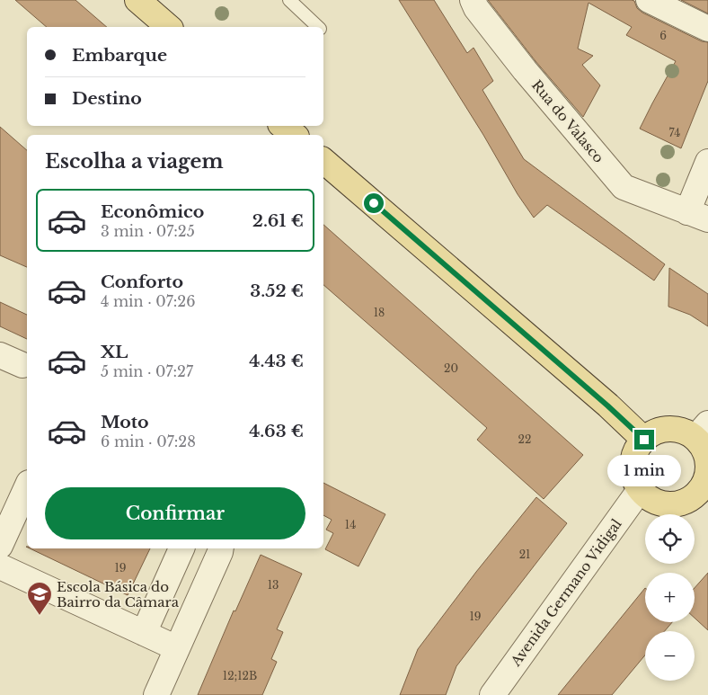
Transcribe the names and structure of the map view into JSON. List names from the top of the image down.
{
  "streets": {
    "street": ["Rua do Valasco", "Avenida Germano Vidigal"]
  },
  "places": {
    "school or university": ["Escola Básica do Bairro da Câmara"]
  },
  "house_numbers": [
    "6",
    "74",
    "18",
    "20",
    "22",
    "14",
    "21",
    "19",
    "13",
    "19",
    "12;12B"
  ],
  "page": {
    "banner": ["Embarque", "Destino"],
    "heading": "Escolha a viagem",
    "list": [
      {
        "name": "Econômico",
        "note": "3 min · 07:25",
        "value": "2.61 €"
      },
      {
        "name": "Conforto",
        "note": "4 min · 07:26",
        "value": "3.52 €"
      },
      {
        "name": "XL",
        "note": "5 min · 07:27",
        "value": "4.43 €"
      },
      {
        "name": "Moto",
        "note": "6 min · 07:28",
        "value": "4.63 €"
      }
    ],
    "bubble": "1 min",
    "buttons": "Confirmar",
    "map_buttons": ["+", "−"]
  }
}
